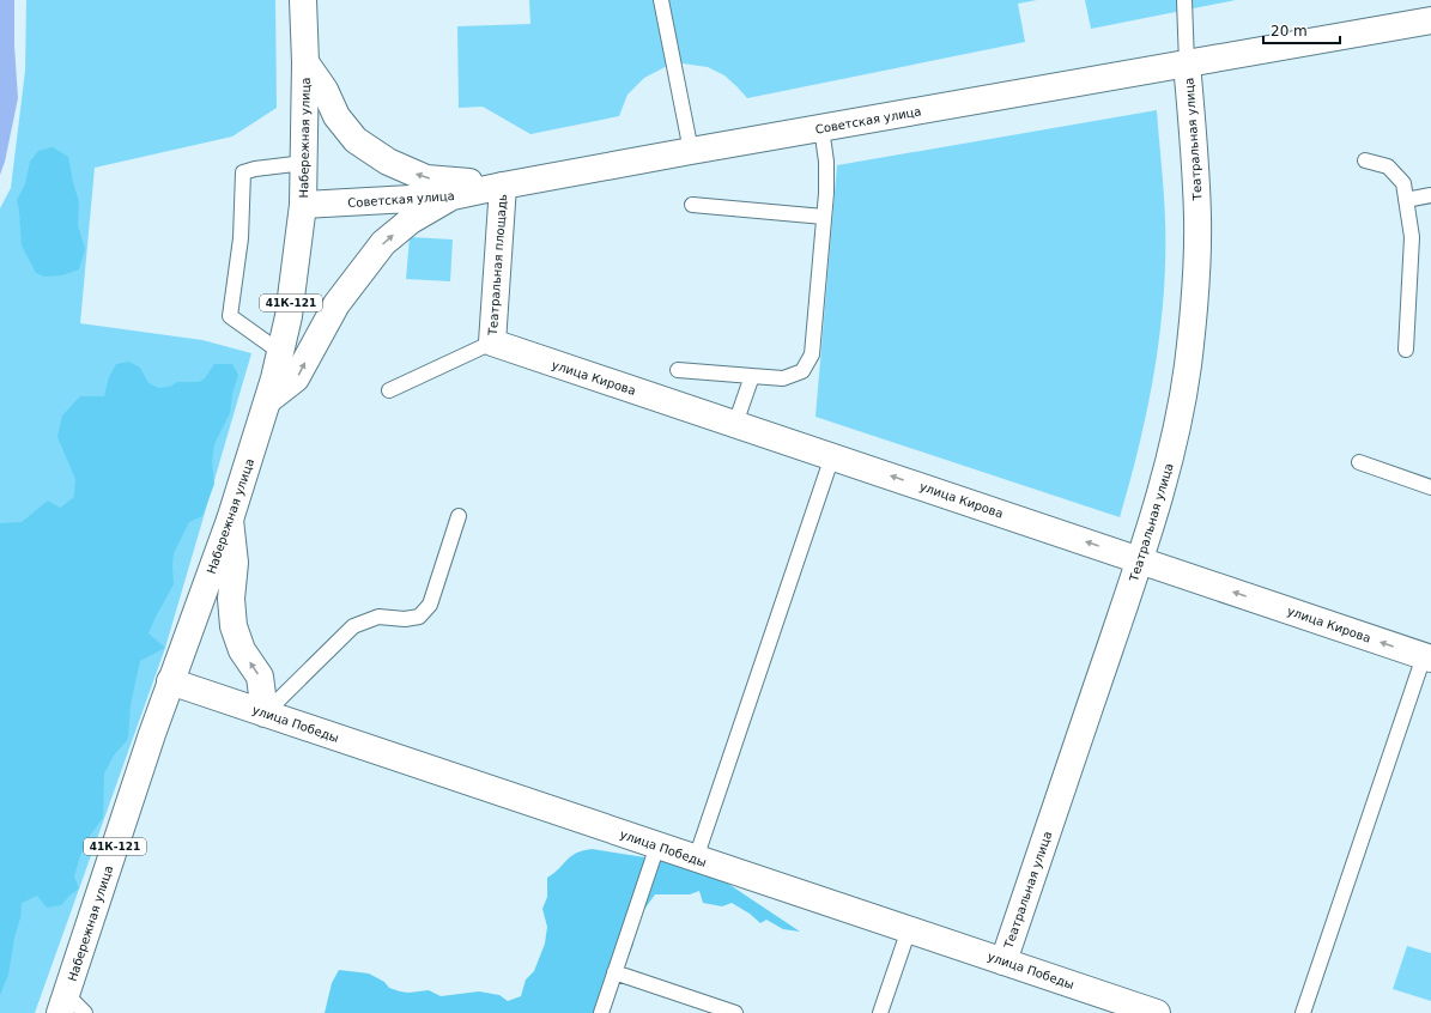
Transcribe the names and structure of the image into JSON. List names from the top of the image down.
{
  "streets": {
    "street": [
      "Советская улица",
      "Набережная улица",
      "Театральная улица",
      "Театральная площадь",
      "41К-121",
      "улица Кирова",
      "улица Победы"
    ]
  },
  "crossings": [
    ["Советская улица", "Набережная улица"],
    ["Советская улица", "Театральная улица"],
    ["Советская улица", "Театральная площадь"],
    ["Набережная улица", "улица Победы"],
    ["Театральная улица", "улица Кирова"],
    ["Театральная улица", "улица Победы"],
    ["Театральная площадь", "улица Кирова"]
  ],
  "one_way": ["улица Кирова"],
  "scale_bar": "20 m"
}
